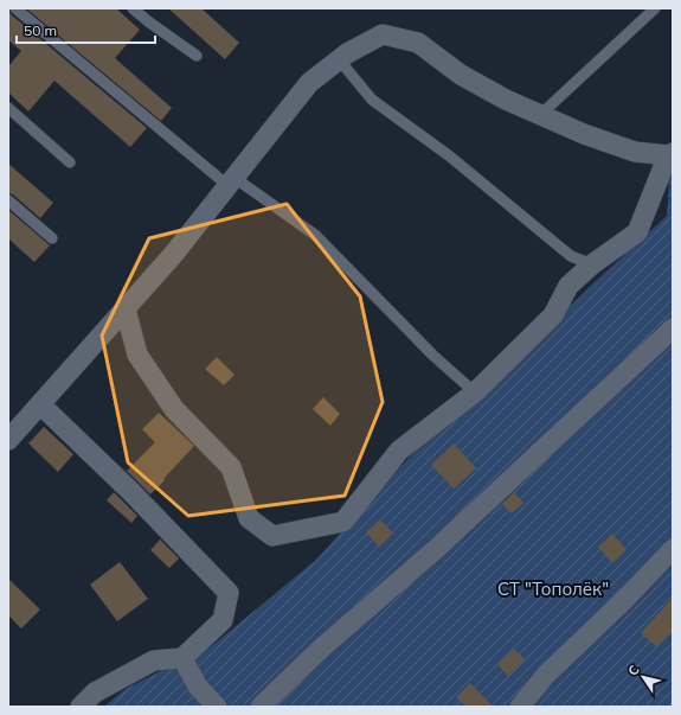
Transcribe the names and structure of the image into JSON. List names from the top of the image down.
{
  "parks": ["СТ \"Тополёк\""],
  "scale_bar": "50 m",
  "north": "top left"
}
